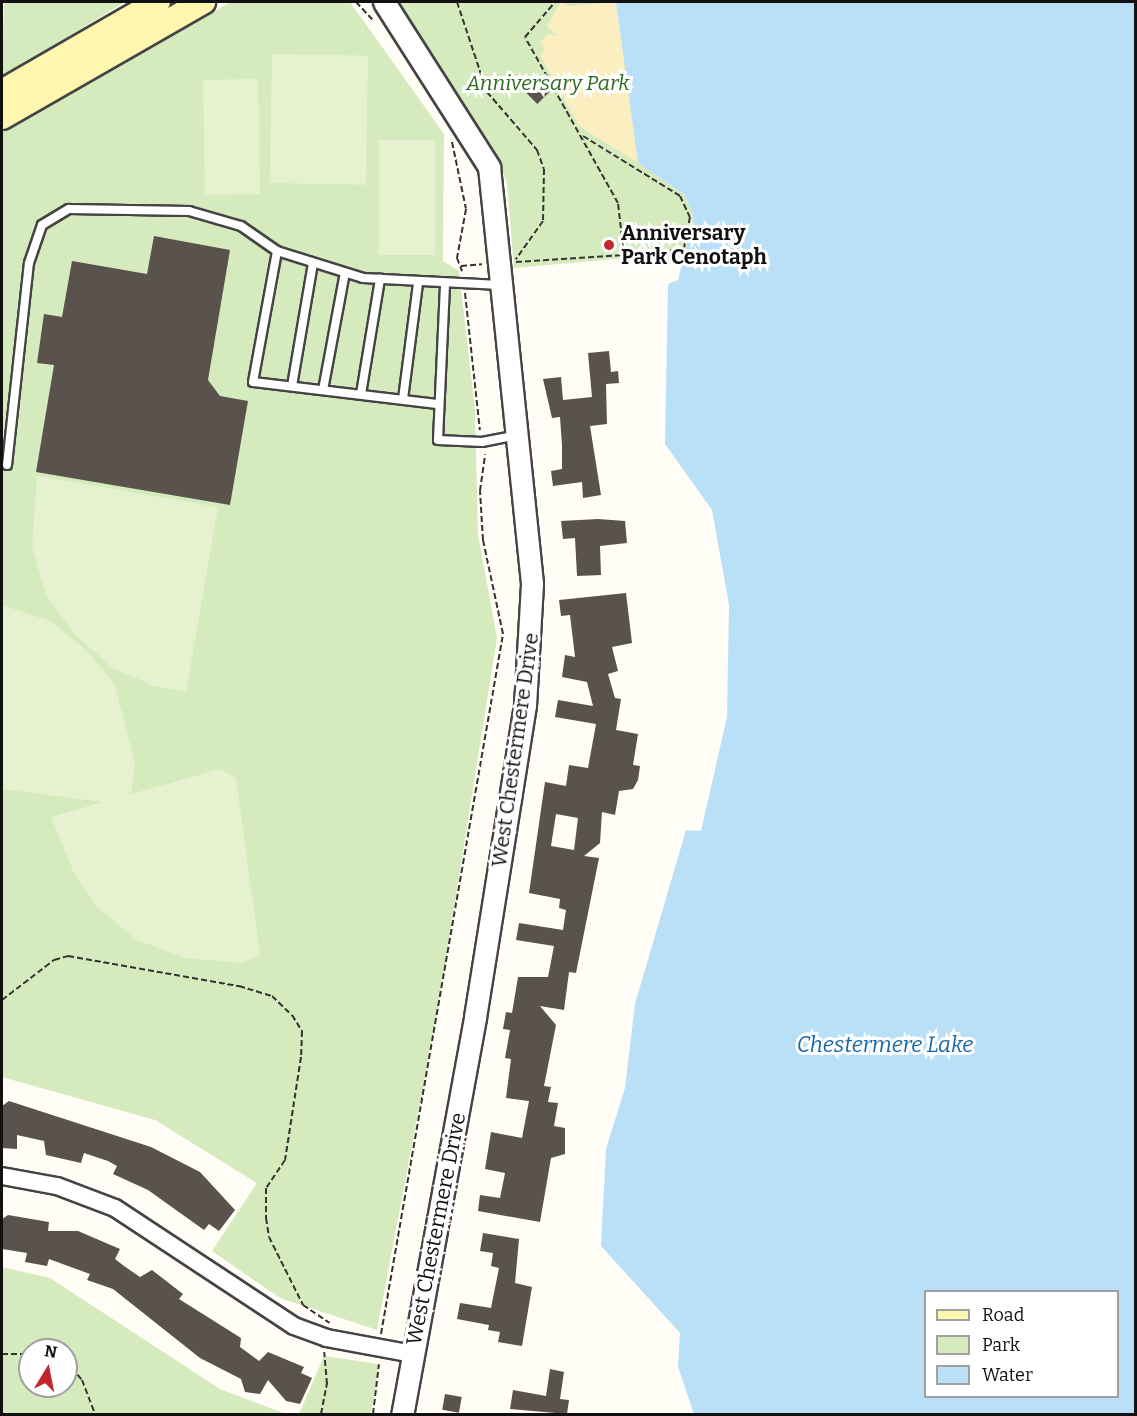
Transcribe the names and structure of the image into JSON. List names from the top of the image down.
{
  "streets": {
    "street": ["West Chestermere Drive"]
  },
  "water": ["Chestermere Lake"],
  "parks": ["Anniversary Park"],
  "places": ["Anniversary Park Cenotaph"],
  "legend": ["Road", "Park", "Water"],
  "north": "top"
}
